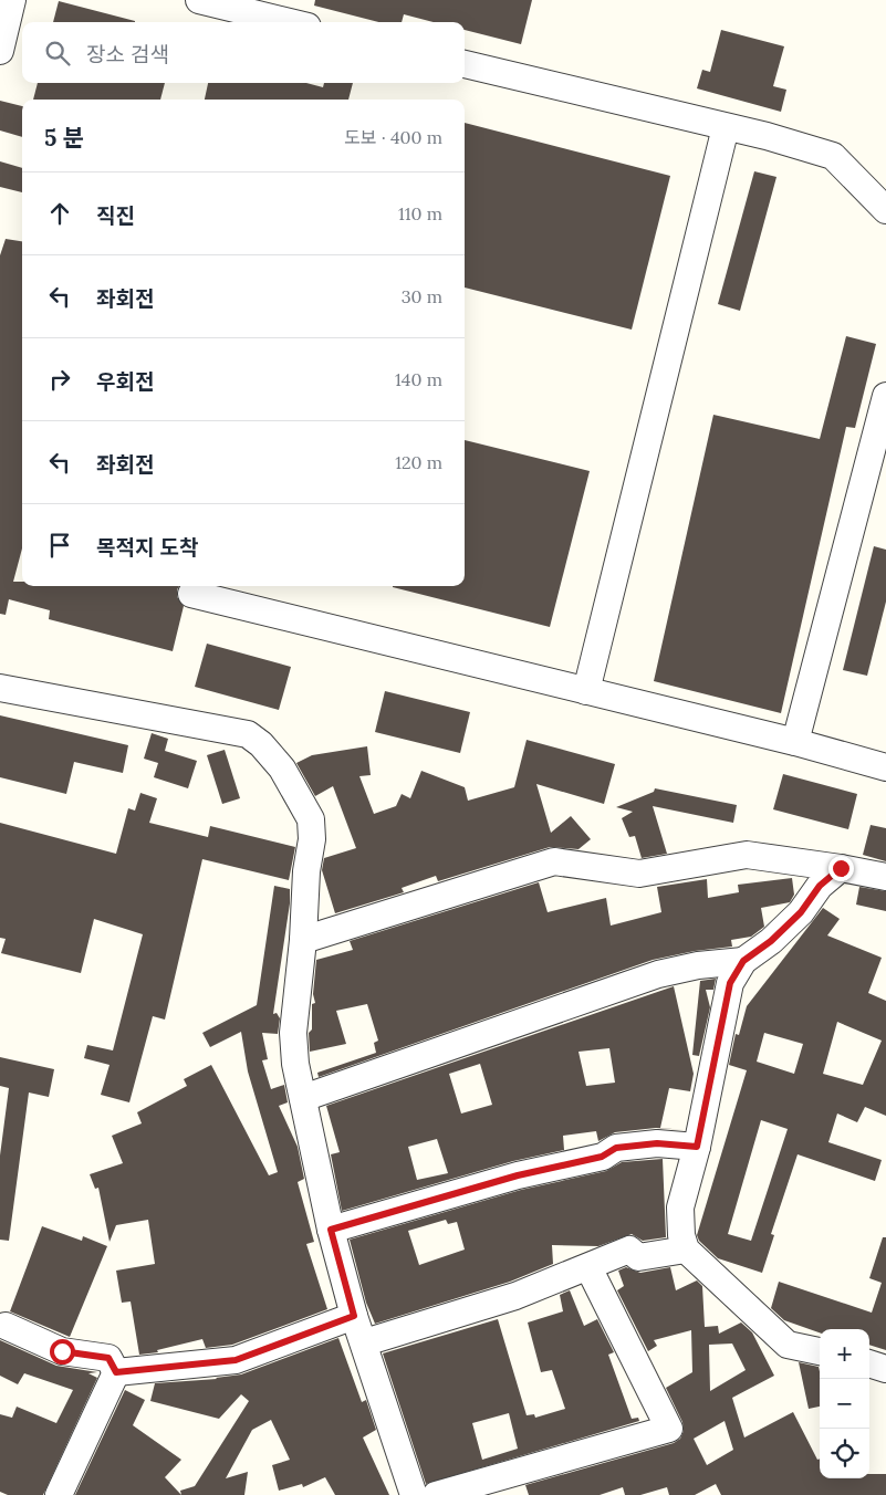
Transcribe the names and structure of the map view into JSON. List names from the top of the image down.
{
  "page": {
    "search": "장소 검색",
    "heading": ["5 분", "도보 · 400 m"],
    "list": [
      ["직진", "110 m"],
      ["좌회전", "30 m"],
      ["우회전", "140 m"],
      ["좌회전", "120 m"],
      "목적지 도착"
    ],
    "map_buttons": ["+", "−"]
  }
}
